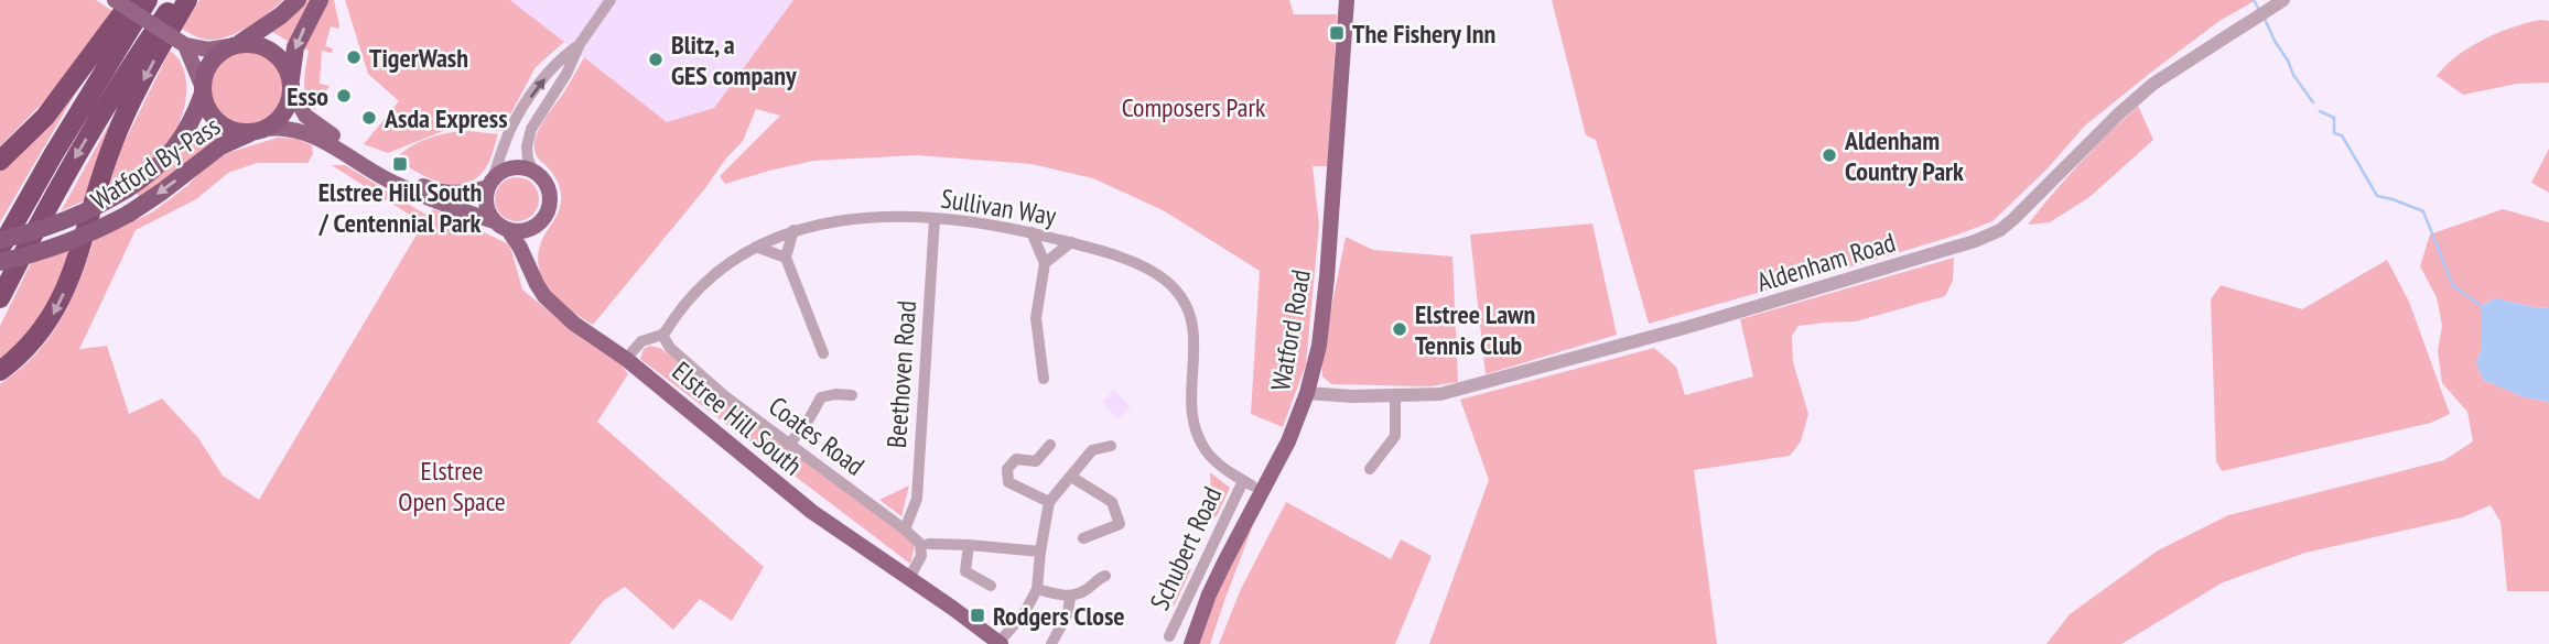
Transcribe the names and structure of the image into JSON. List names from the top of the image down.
{
  "streets": {
    "highway": ["Watford By-Pass"],
    "main road": ["Watford Road", "Elstree Hill South"],
    "street": [
      "Sullivan Way",
      "Aldenham Road",
      "Beethoven Road",
      "Coates Road",
      "Schubert Road"
    ]
  },
  "crossings": [
    ["Sullivan Way", "Beethoven Road"],
    ["Sullivan Way", "Elstree Hill South"],
    ["Sullivan Way", "Coates Road"],
    ["Sullivan Way", "Schubert Road"],
    ["Aldenham Road", "Watford Road"],
    ["Beethoven Road", "Coates Road"]
  ],
  "parks": ["Composers Park", "Elstree Open Space"],
  "places": {
    "transit": ["The Fishery Inn", "Elstree Hill South / Centennial Park", "Rodgers Close"],
    "other": [
      "TigerWash",
      "Blitz, a GES company",
      "Esso",
      "Asda Express",
      "Aldenham Country Park",
      "Elstree Lawn Tennis Club"
    ]
  }
}
